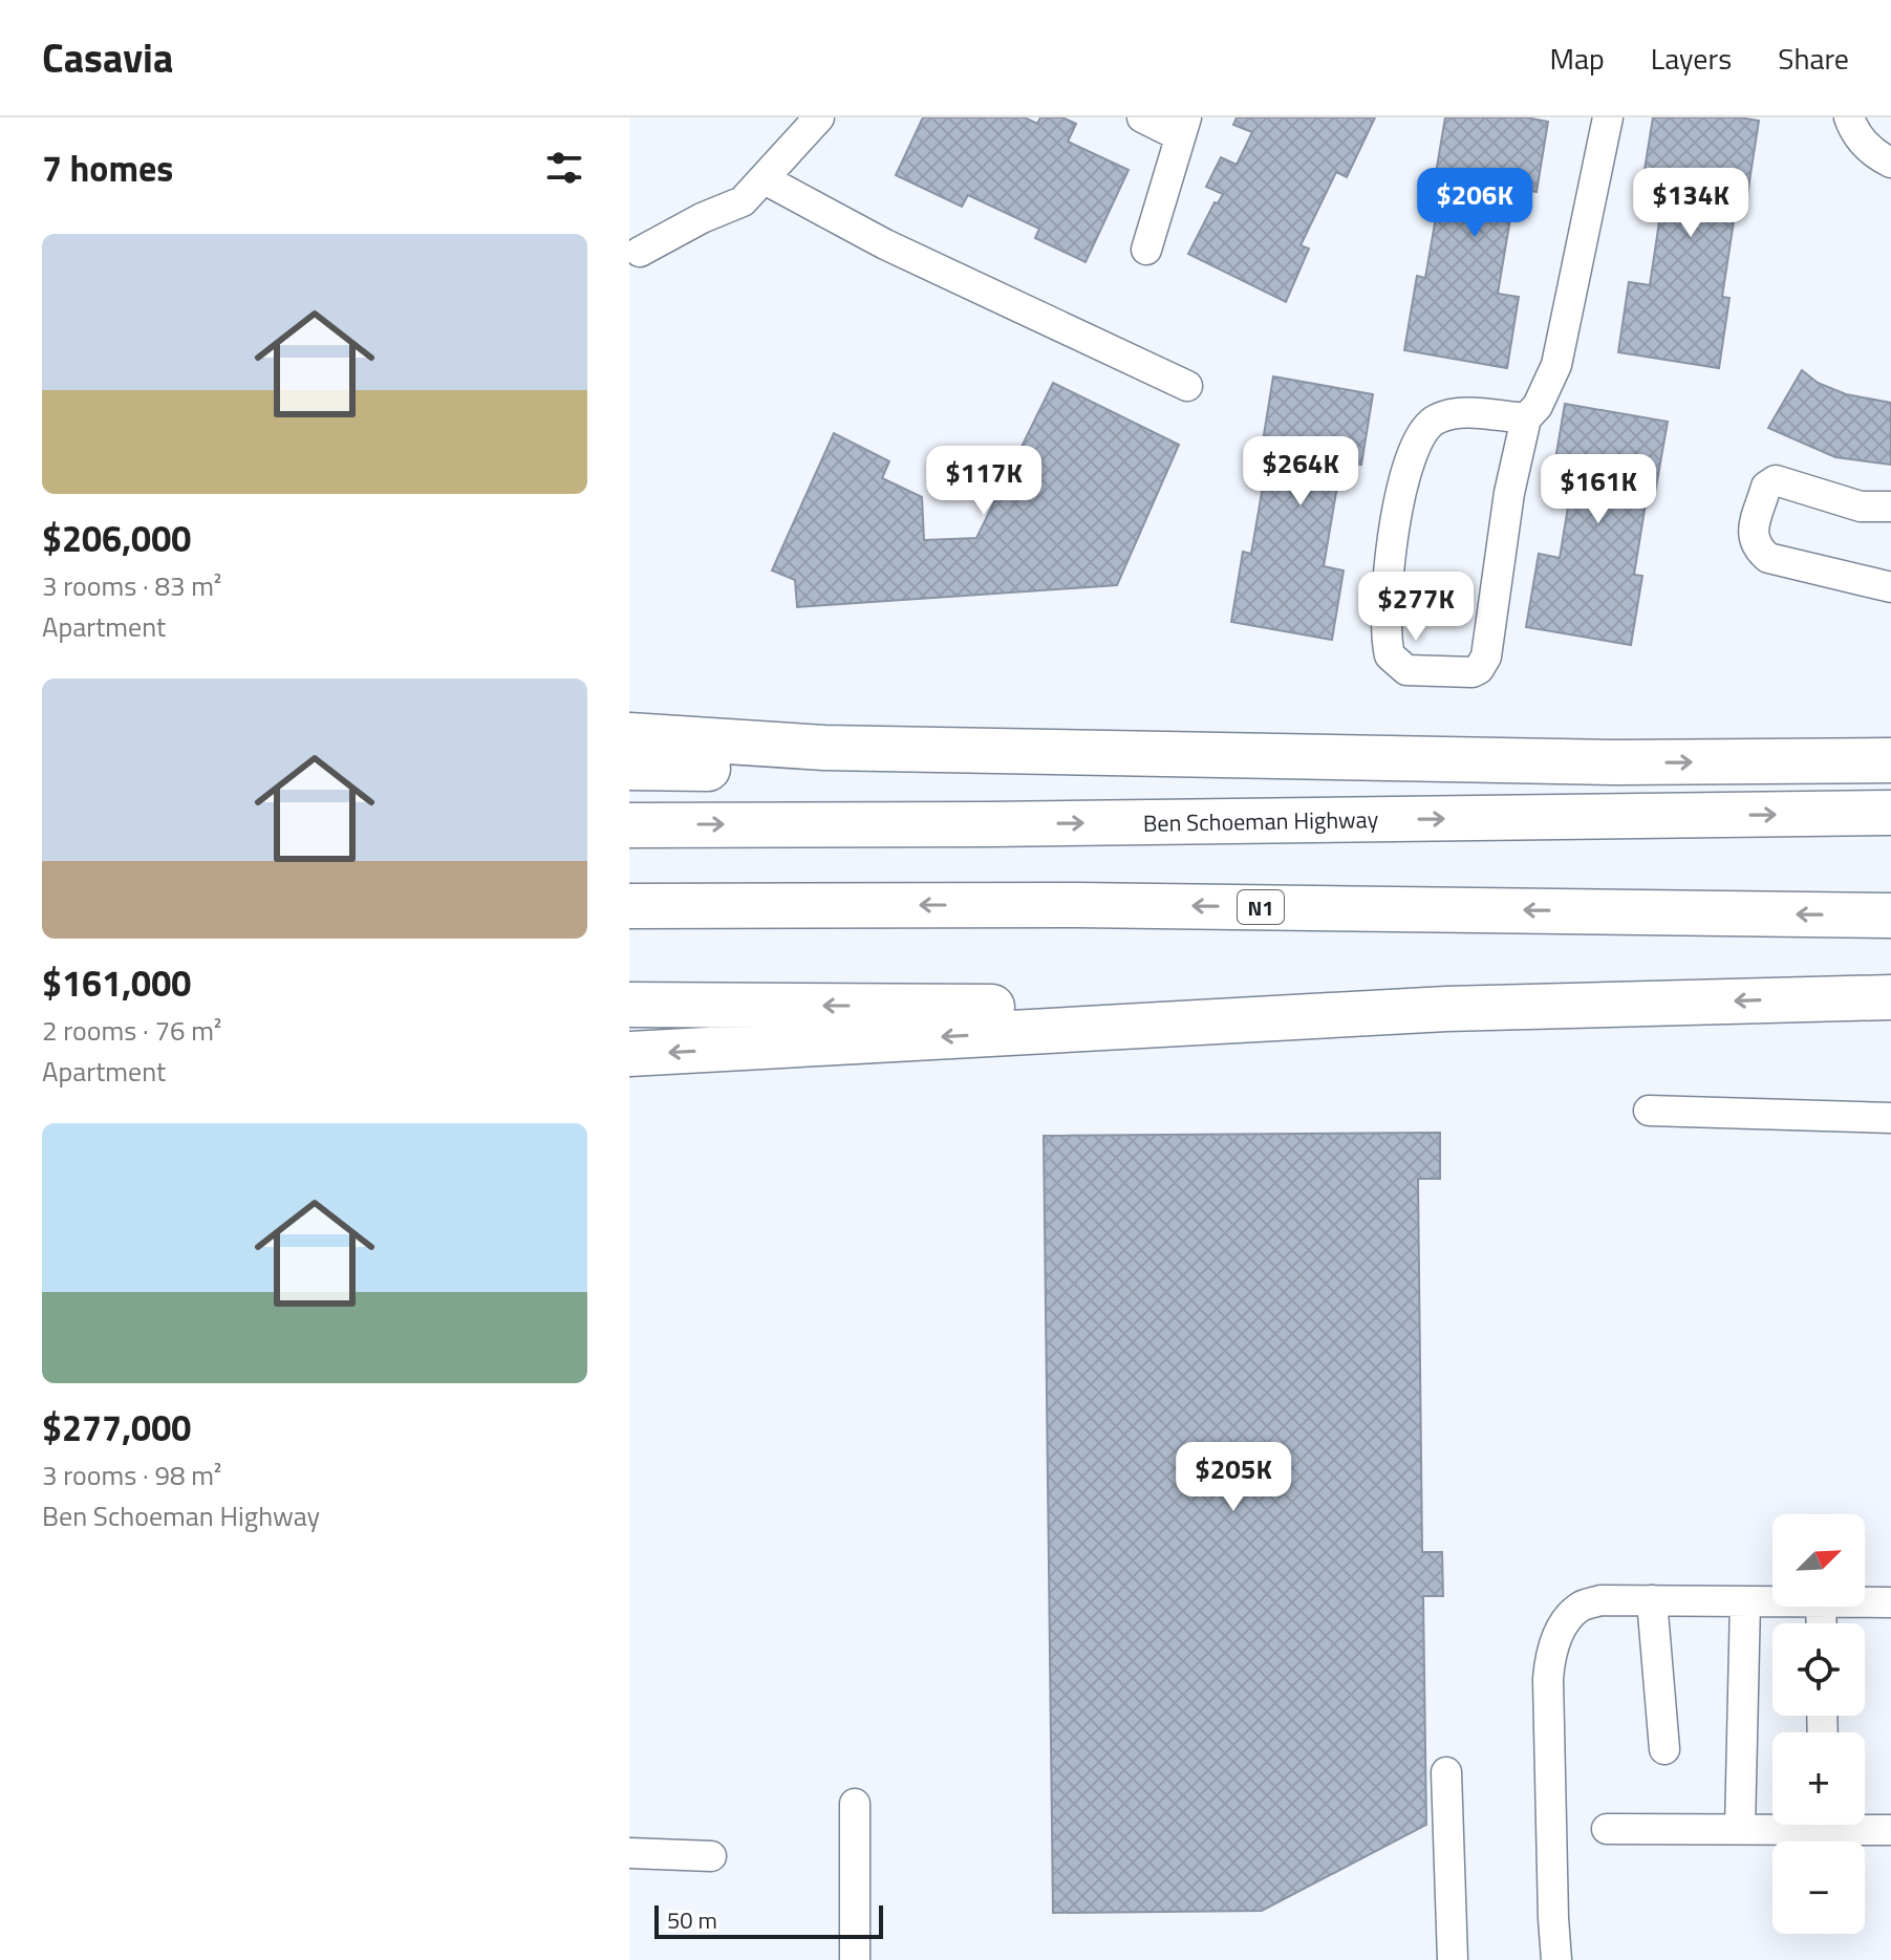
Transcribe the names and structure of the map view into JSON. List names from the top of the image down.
{
  "streets": {
    "highway": ["Ben Schoeman Highway", "N1"]
  },
  "scale_bar": "50 m",
  "north": "top right",
  "page": {
    "header": "Casavia",
    "nav": ["Map", "Layers", "Share"],
    "heading": "7 homes",
    "price": [
      "$206K",
      "$134K",
      "$264K",
      "$117K",
      "$161K",
      "$277K",
      "$205K"
    ],
    "list": [
      {
        "name": "$206,000",
        "note": "3 rooms · 83 m² · Apartment"
      },
      {
        "name": "$161,000",
        "note": "2 rooms · 76 m² · Apartment"
      },
      {
        "name": "$277,000",
        "note": "3 rooms · 98 m² · Ben Schoeman Highway"
      }
    ],
    "map_buttons": ["+", "−"],
    "scale": "50 m"
  }
}
